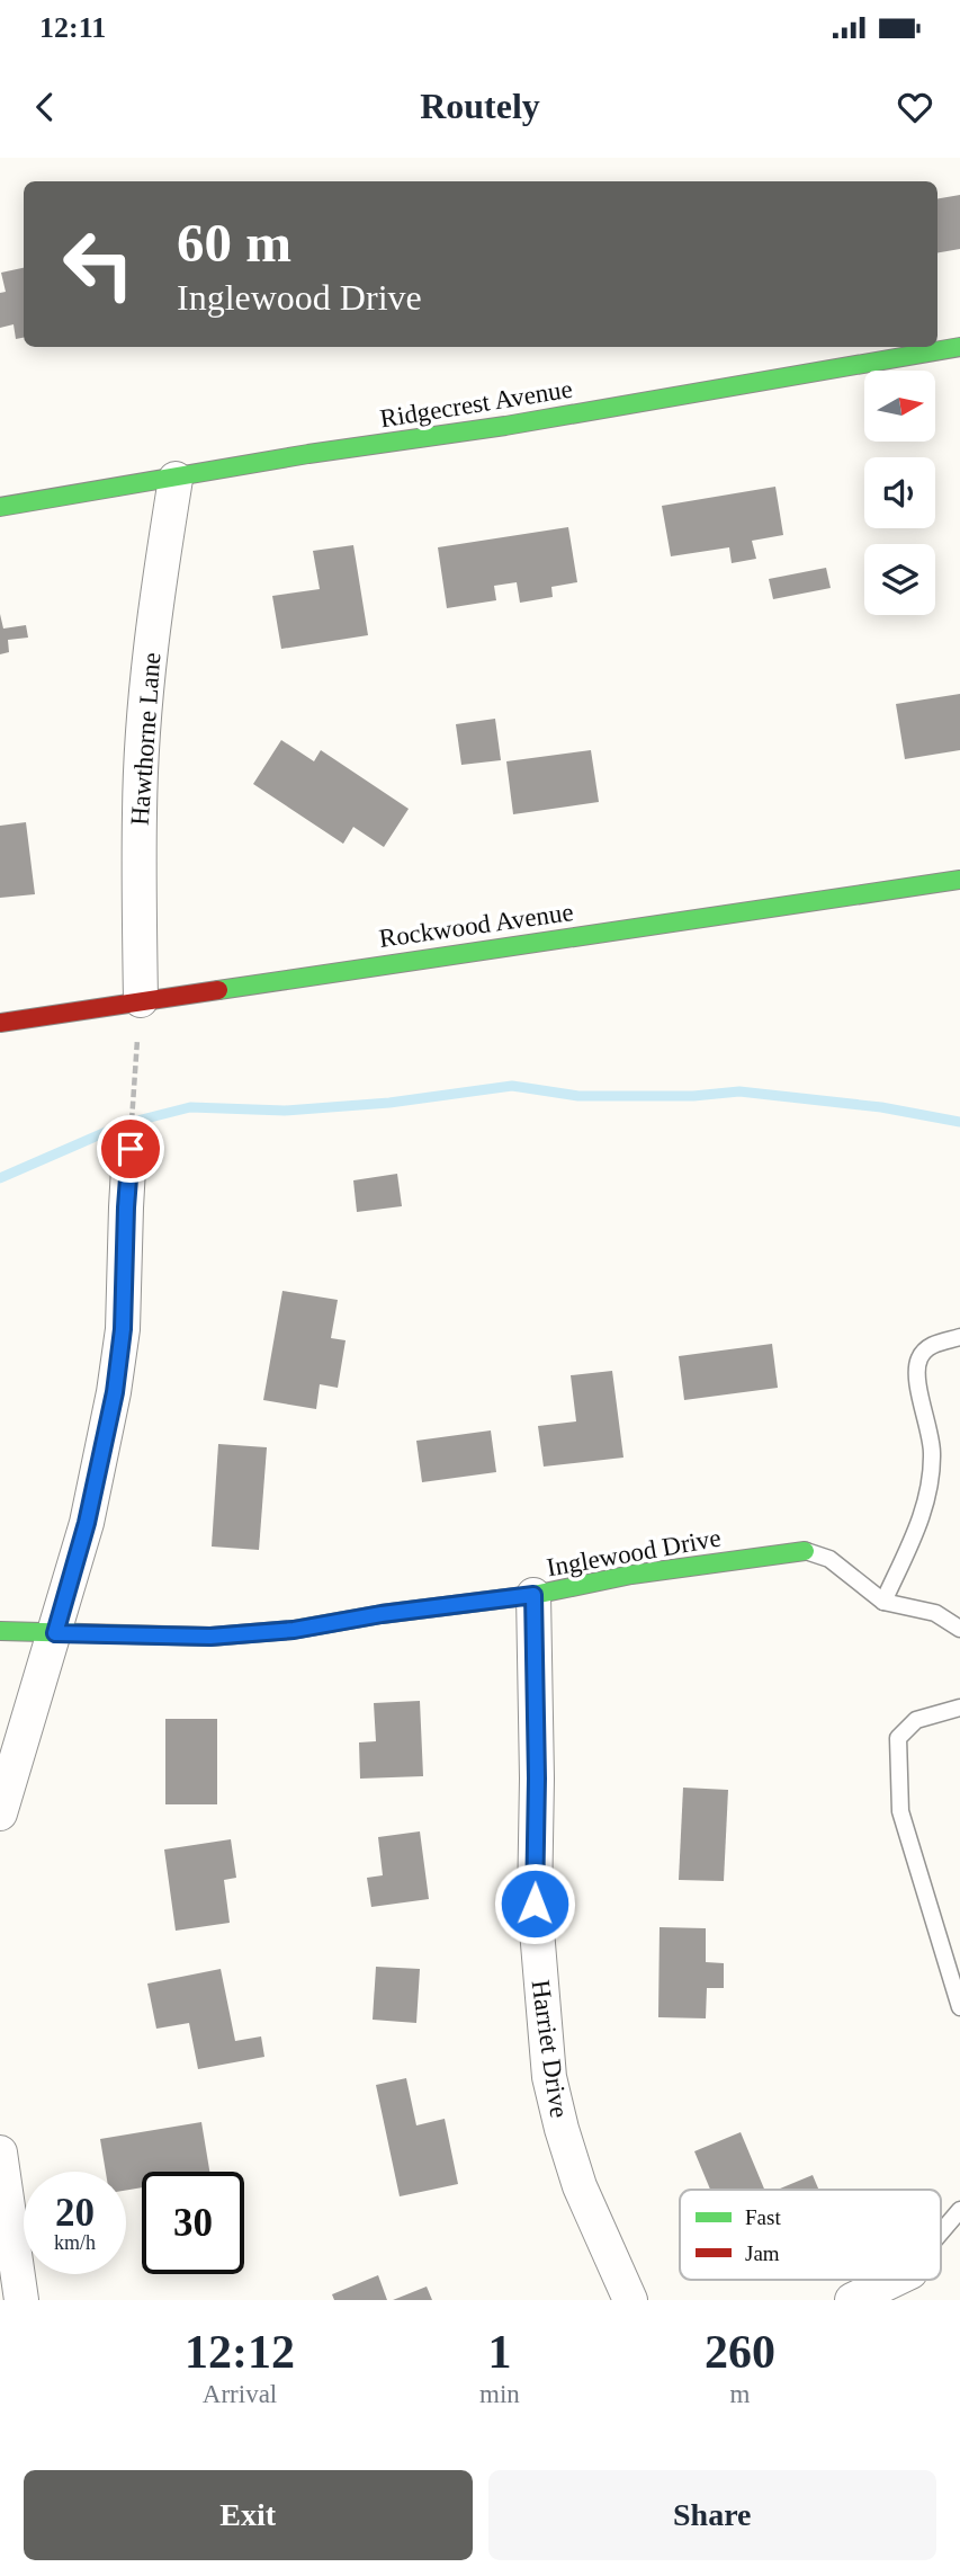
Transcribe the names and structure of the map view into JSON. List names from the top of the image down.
{
  "streets": {
    "street": [
      "Ridgecrest Avenue",
      "Hawthorne Lane",
      "Rockwood Avenue",
      "Inglewood Drive",
      "Harriet Drive"
    ]
  },
  "crossings": [
    ["Ridgecrest Avenue", "Hawthorne Lane"],
    ["Hawthorne Lane", "Rockwood Avenue"],
    ["Inglewood Drive", "Harriet Drive"]
  ],
  "legend": ["Fast", "Jam"],
  "north": "right",
  "page": {
    "status": "12:11",
    "header": "Routely",
    "turn": ["60 m", "Inglewood Drive"],
    "speed": "20 km/h",
    "limit": "30",
    "eta": [
      "12:12",
      "Arrival",
      "1",
      "min",
      "260",
      "m"
    ],
    "buttons": ["Exit", "Share"]
  }
}
